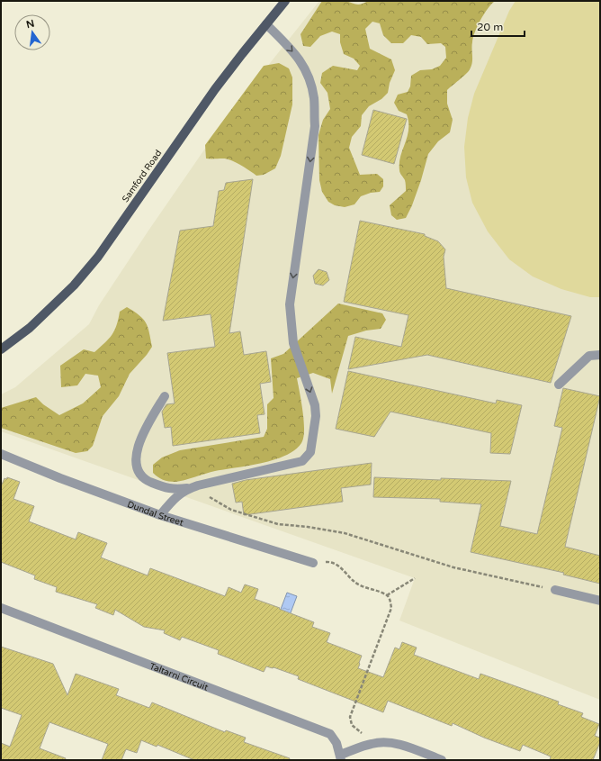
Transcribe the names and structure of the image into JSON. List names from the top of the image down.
{
  "streets": {
    "main road": ["Samford Road"],
    "street": ["Dundal Street", "Taltarni Circuit"]
  },
  "scale_bar": "20 m",
  "north": "top"
}
